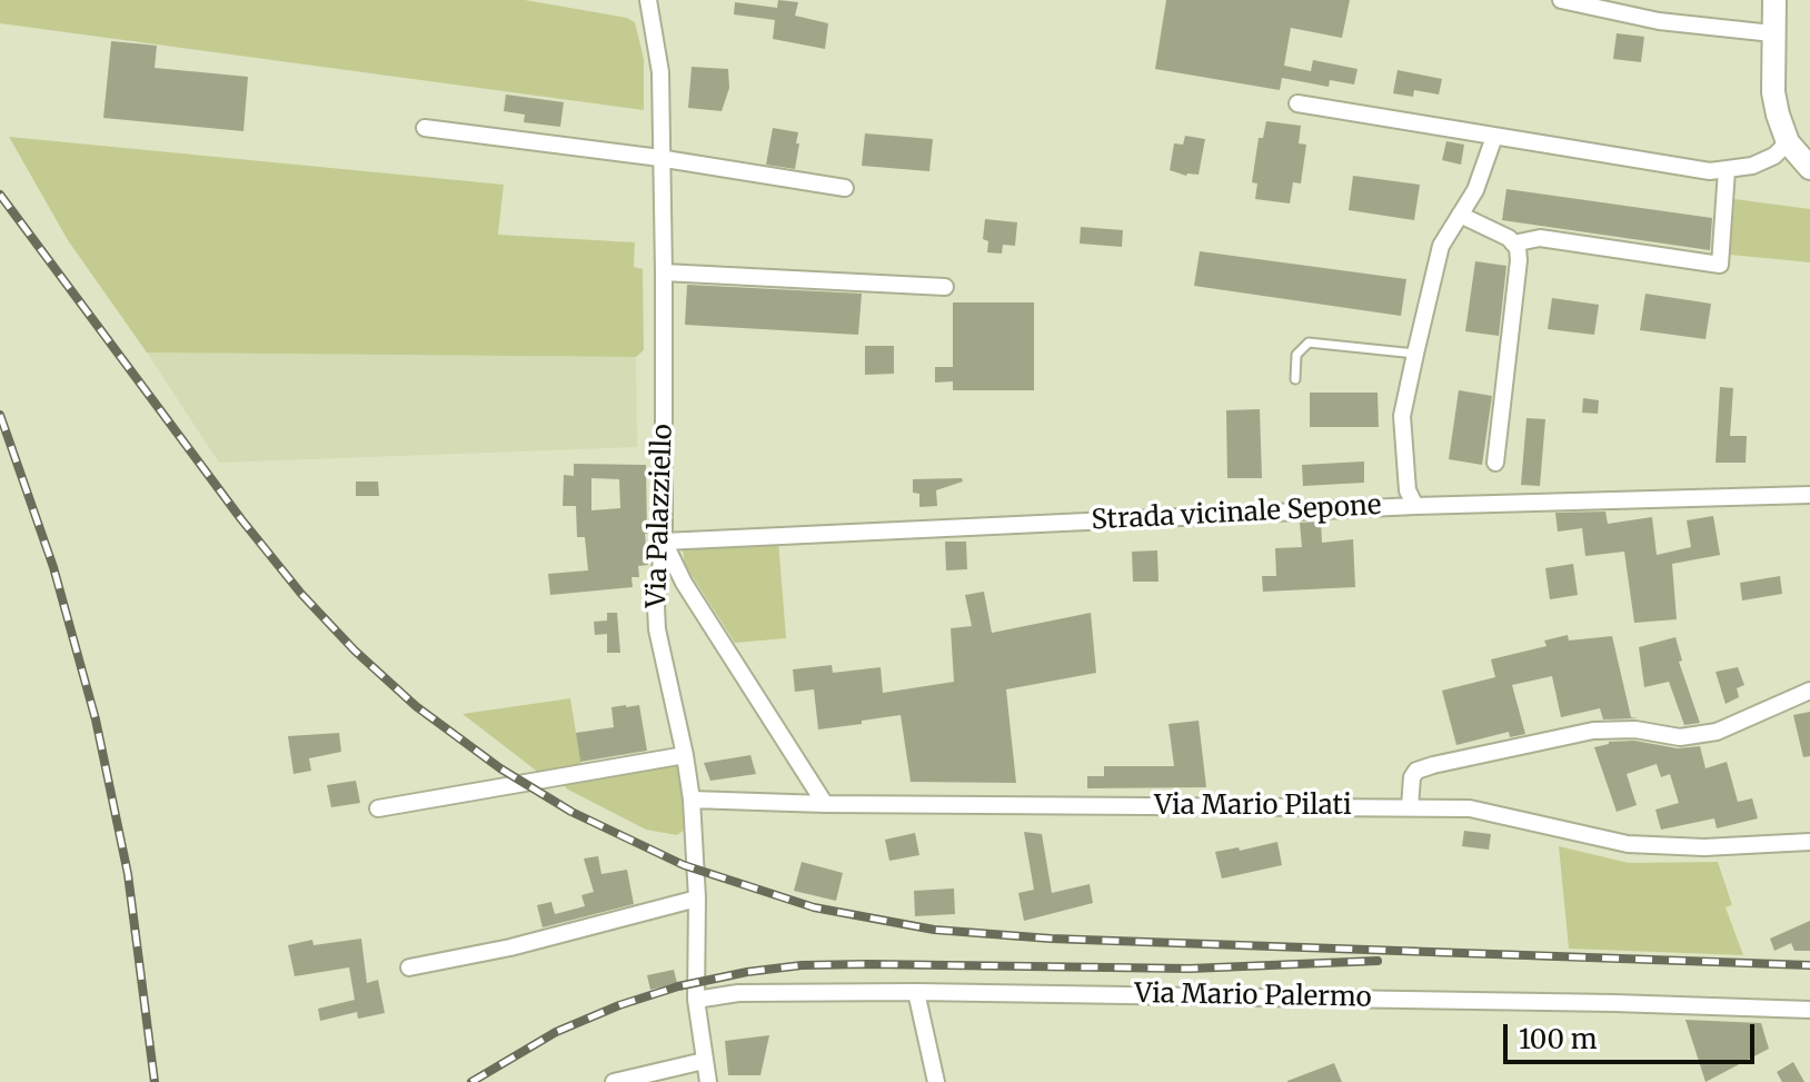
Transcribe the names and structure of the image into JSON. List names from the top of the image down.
{
  "streets": {
    "street": [
      "Strada vicinale Sepone",
      "Via Palazziello",
      "Via Mario Pilati",
      "Via Mario Palermo"
    ]
  },
  "crossings": [
    ["Strada vicinale Sepone", "Via Palazziello"],
    ["Via Palazziello", "Via Mario Pilati"],
    ["Via Palazziello", "Via Mario Palermo"]
  ],
  "scale_bar": "100 m"
}
